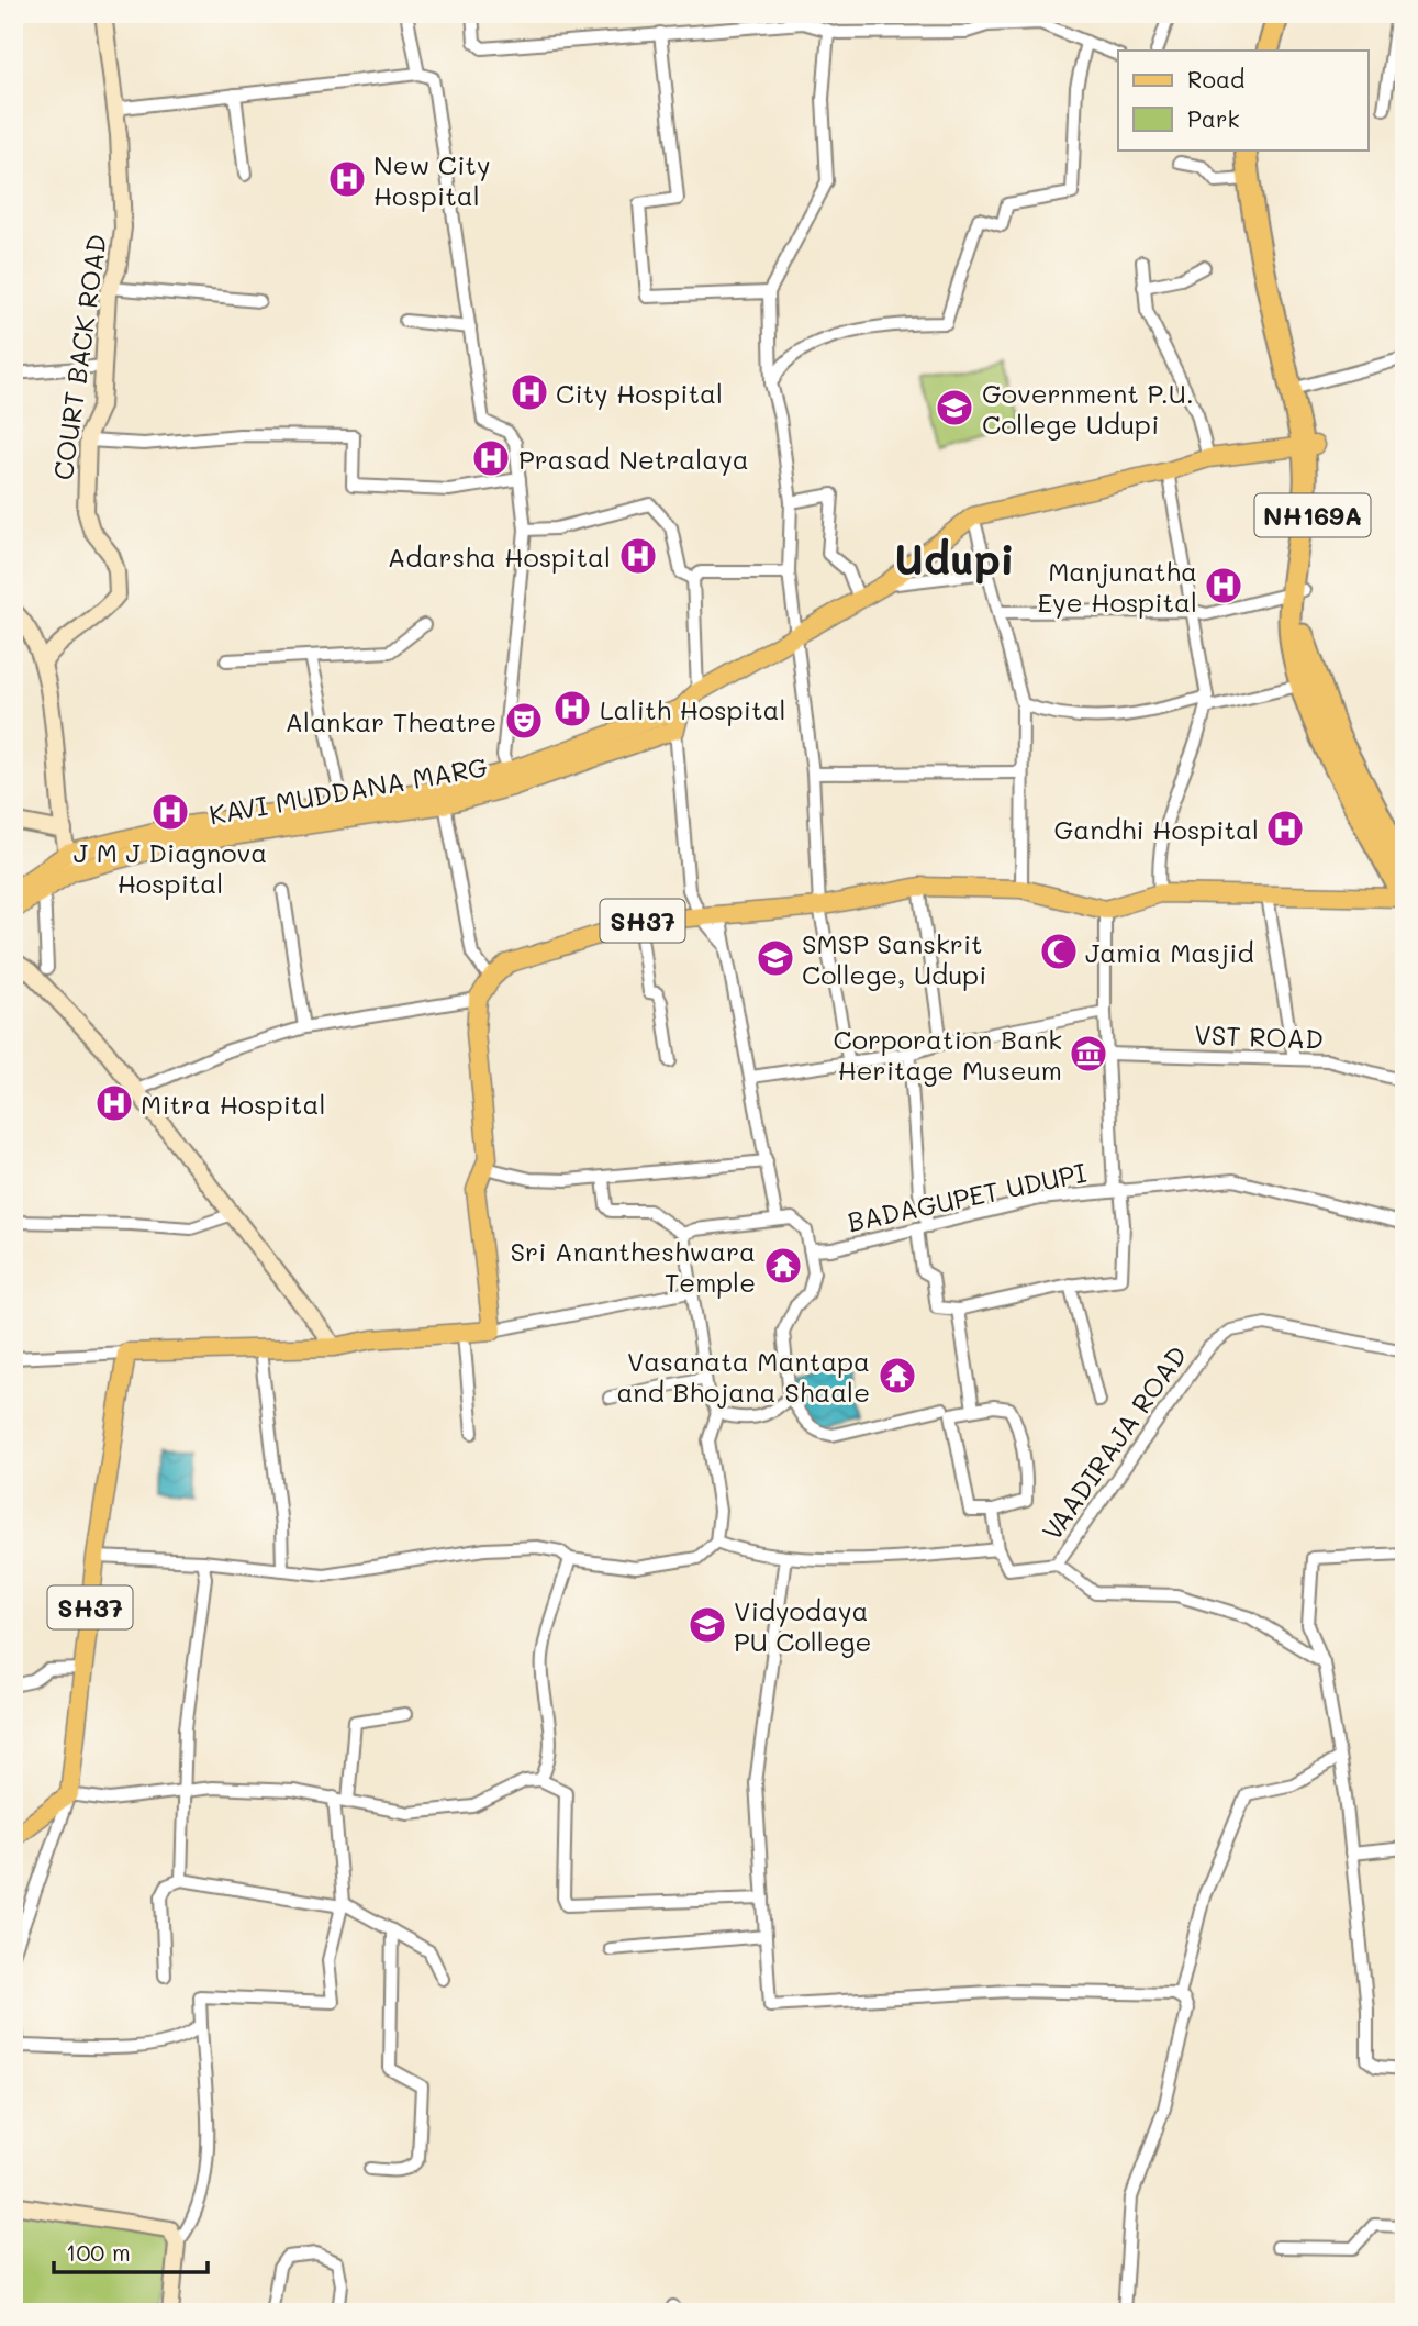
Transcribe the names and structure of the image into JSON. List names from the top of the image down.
{
  "streets": {
    "highway": ["NH169A"],
    "main road": ["KAVI MUDDANA MARG", "SH37"],
    "street": [
      "COURT BACK ROAD",
      "VST ROAD",
      "BADAGUPET UDUPI",
      "VAADIRAJA ROAD"
    ]
  },
  "districts": ["Udupi"],
  "places": {
    "hospital": [
      "New City Hospital",
      "City Hospital",
      "Prasad Netralaya",
      "Adarsha Hospital",
      "Manjunatha Eye Hospital",
      "Lalith Hospital",
      "J M J Diagnova Hospital",
      "Gandhi Hospital",
      "Mitra Hospital"
    ],
    "school or university": ["Government P.U. College Udupi", "SMSP Sanskrit College, Udupi", "Vidyodaya PU College"],
    "theatre": ["Alankar Theatre"],
    "mosque": ["Jamia Masjid"],
    "museum": ["Corporation Bank Heritage Museum"],
    "temple": ["Sri Anantheshwara Temple", "Vasanata Mantapa and Bhojana Shaale"]
  },
  "legend": ["Road", "Park"],
  "scale_bar": "100 m"
}
